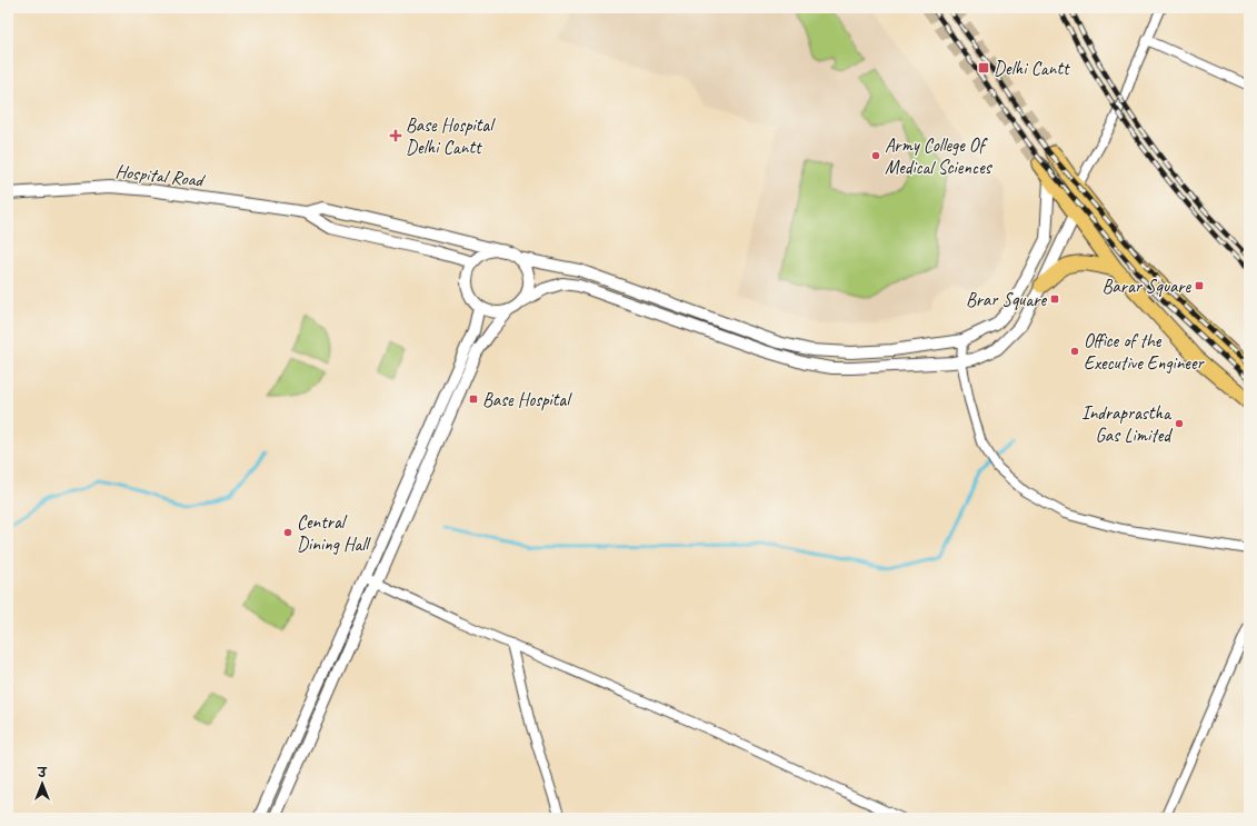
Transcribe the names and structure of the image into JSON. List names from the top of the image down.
{
  "streets": {
    "street": ["Hospital Road"]
  },
  "places": {
    "transit": [
      "Delhi Cantt",
      "Barar Square",
      "Brar Square",
      "Base Hospital"
    ],
    "health": ["Base Hospital Delhi Cantt"],
    "other": [
      "Army College Of Medical Sciences",
      "Office of the Executive Engineer",
      "Indraprastha Gas Limited",
      "Central Dining Hall"
    ]
  },
  "north": "top"
}
